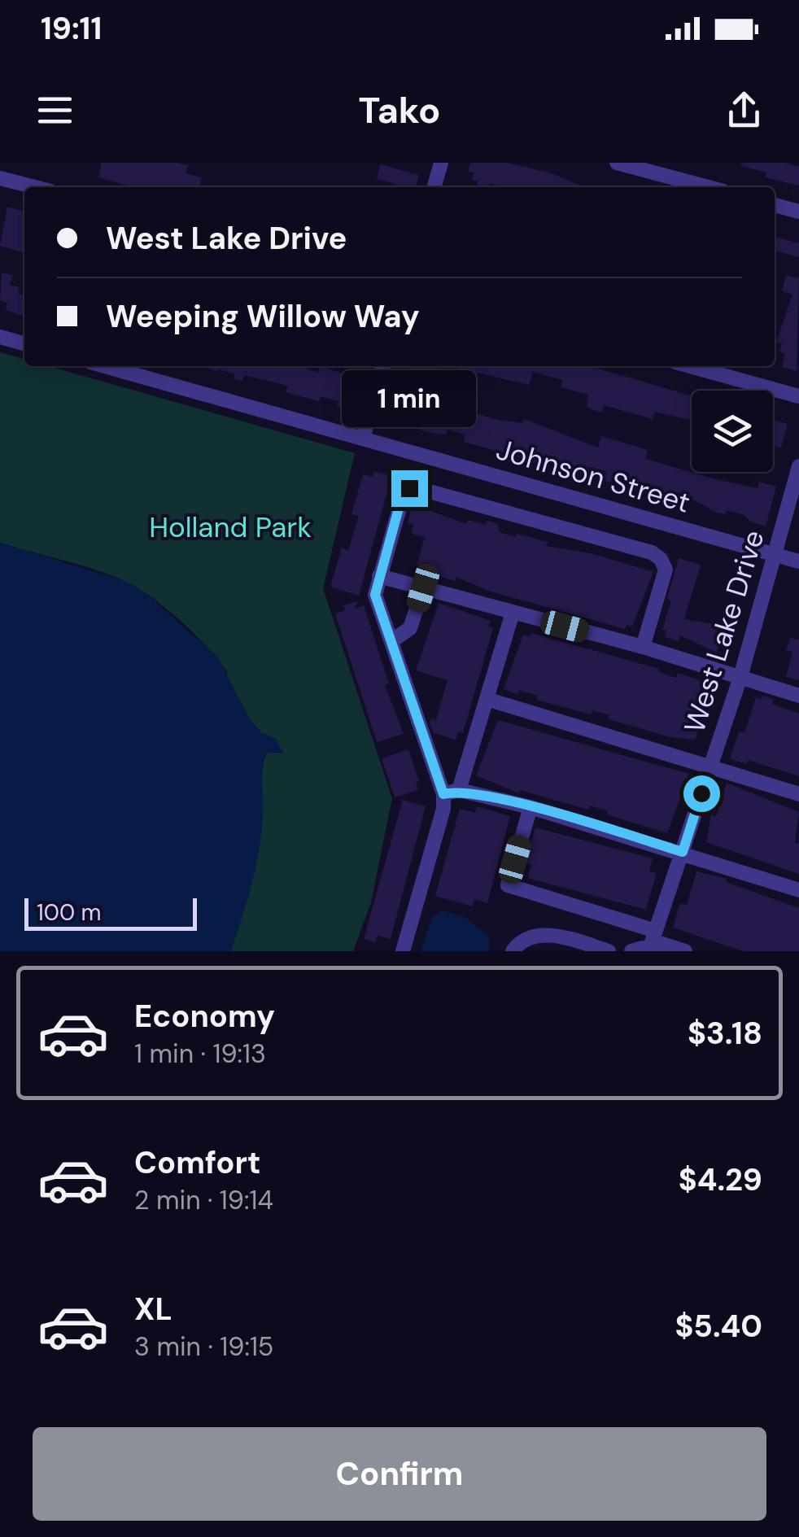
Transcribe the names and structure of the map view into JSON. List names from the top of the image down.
{
  "streets": {
    "street": ["Johnson Street", "West Lake Drive"]
  },
  "crossings": [
    ["Johnson Street", "West Lake Drive"]
  ],
  "parks": ["Holland Park"],
  "scale_bar": "100 m",
  "page": {
    "status": "19:11",
    "header": "Tako",
    "banner": ["West Lake Drive", "Weeping Willow Way"],
    "bubble": "1 min",
    "scale": "100 m",
    "list": [
      {
        "name": "Economy",
        "note": "1 min · 19:13",
        "value": "$3.18"
      },
      {
        "name": "Comfort",
        "note": "2 min · 19:14",
        "value": "$4.29"
      },
      {
        "name": "XL",
        "note": "3 min · 19:15",
        "value": "$5.40"
      }
    ],
    "buttons": "Confirm"
  }
}
